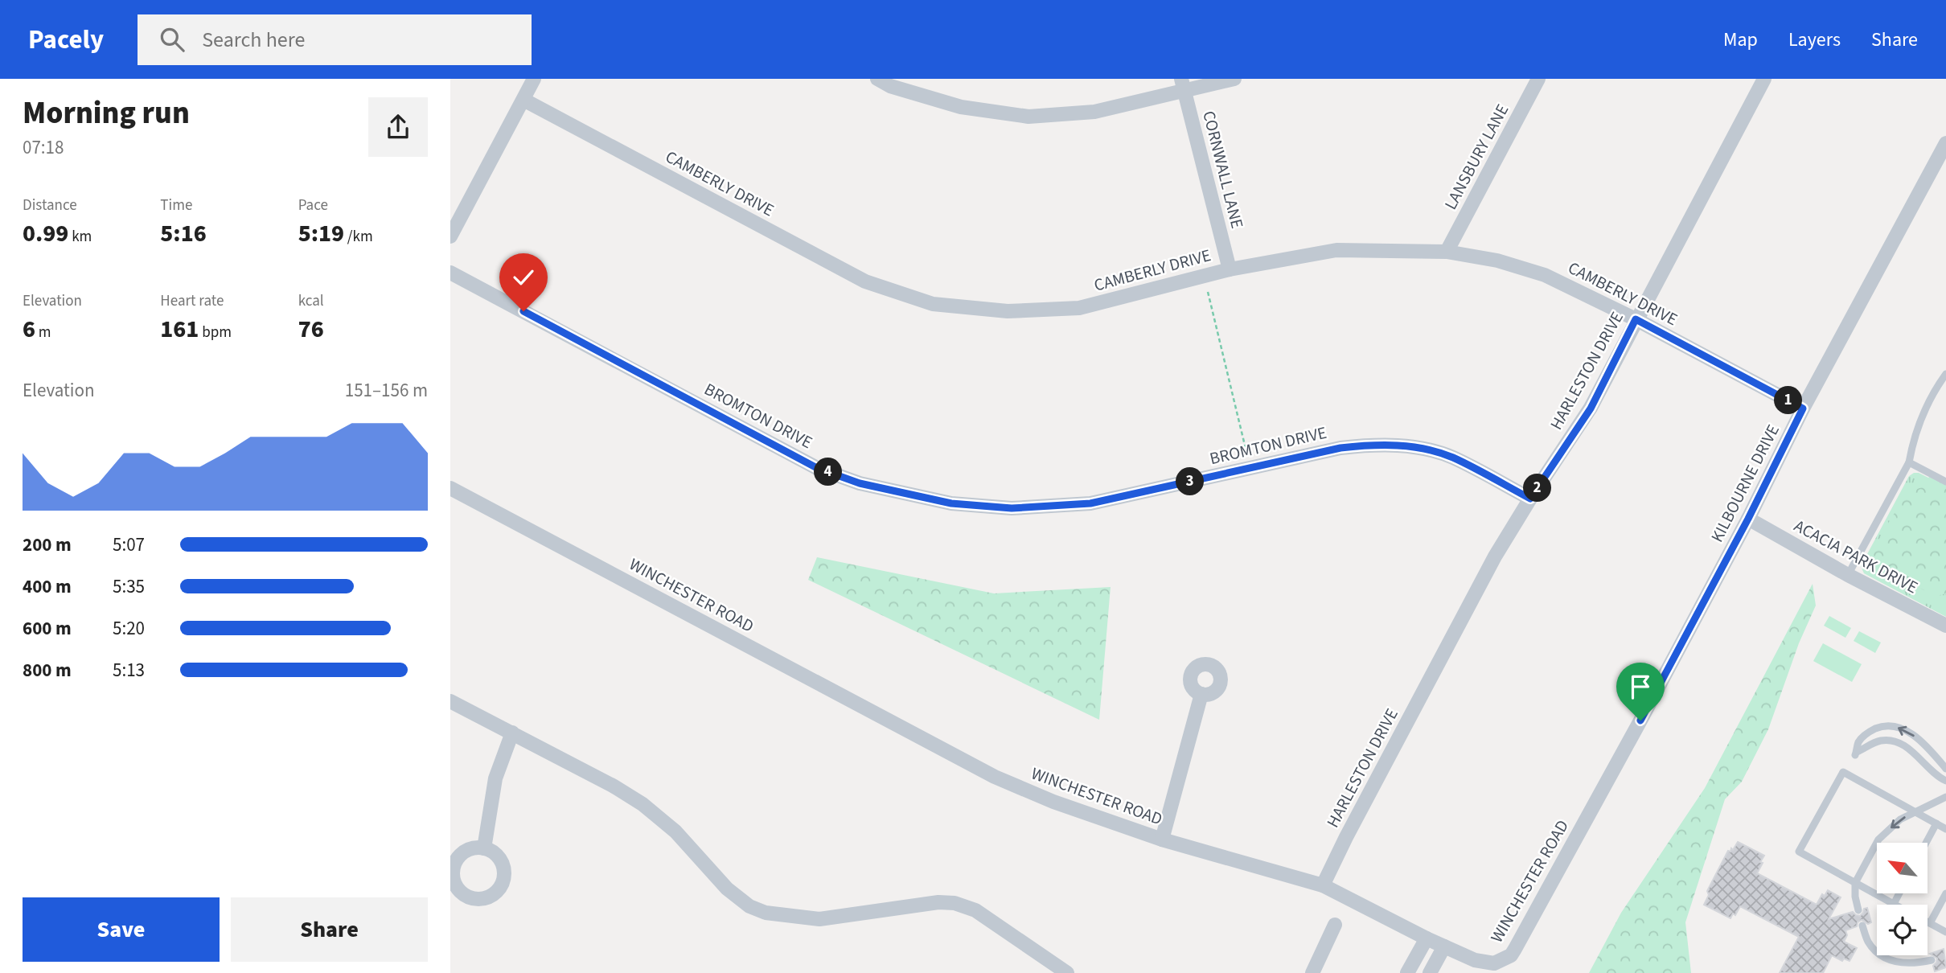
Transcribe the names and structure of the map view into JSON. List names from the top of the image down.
{
  "streets": {
    "street": [
      "LANSBURY LANE",
      "CORNWALL LANE",
      "CAMBERLY DRIVE",
      "HARLESTON DRIVE",
      "BROMTON DRIVE",
      "KILBOURNE DRIVE",
      "ACACIA PARK DRIVE",
      "WINCHESTER ROAD"
    ]
  },
  "crossings": [
    ["LANSBURY LANE", "CAMBERLY DRIVE"],
    ["CORNWALL LANE", "CAMBERLY DRIVE"],
    ["CAMBERLY DRIVE", "HARLESTON DRIVE"],
    ["CAMBERLY DRIVE", "KILBOURNE DRIVE"],
    ["HARLESTON DRIVE", "BROMTON DRIVE"],
    ["HARLESTON DRIVE", "WINCHESTER ROAD"],
    ["KILBOURNE DRIVE", "ACACIA PARK DRIVE"],
    ["KILBOURNE DRIVE", "WINCHESTER ROAD"]
  ],
  "north": "top left",
  "page": {
    "header": "Pacely",
    "search": "Search here",
    "nav": ["Map", "Layers", "Share"],
    "heading": ["Morning run", "07:18"],
    "stats": [
      ["Distance", "0.99 km"],
      ["Time", "5:16"],
      ["Pace", "5:19 /km"],
      ["Elevation", "6 m"],
      ["Heart rate", "161 bpm"],
      ["kcal", "76"]
    ],
    "chart": ["Elevation", "151–156 m"],
    "pins": [
      "1",
      "4",
      "3",
      "2"
    ],
    "list": [
      {
        "name": "200 m",
        "note": "5:07"
      },
      {
        "name": "400 m",
        "note": "5:35"
      },
      {
        "name": "600 m",
        "note": "5:20"
      },
      {
        "name": "800 m",
        "note": "5:13"
      }
    ],
    "buttons": ["Save", "Share"]
  }
}
